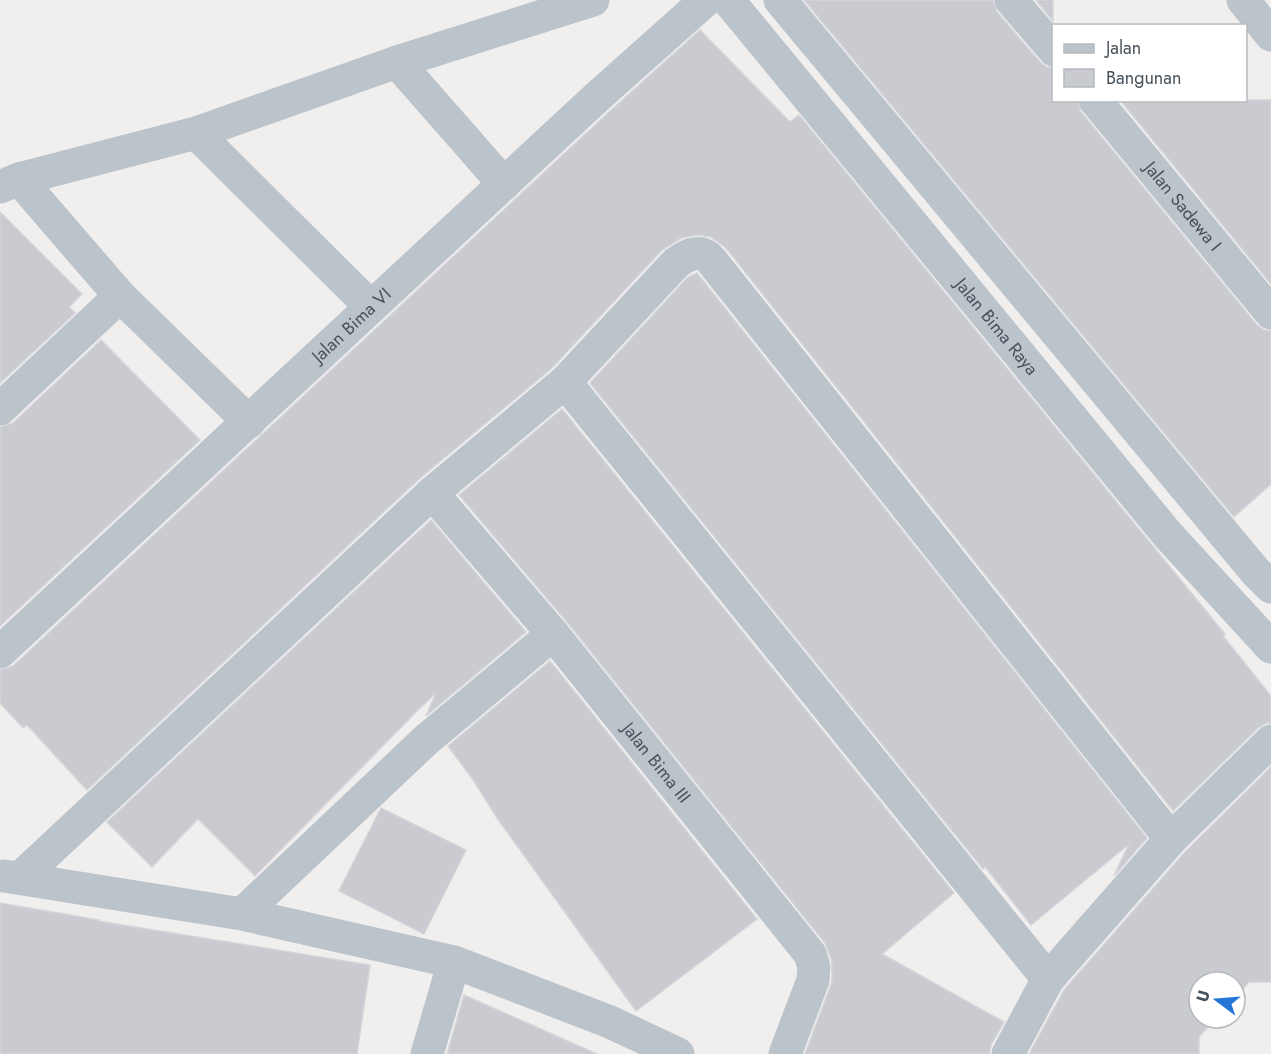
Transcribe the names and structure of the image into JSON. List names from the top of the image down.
{
  "streets": {
    "street": [
      "Jalan Sadewa I",
      "Jalan Bima VI",
      "Jalan Bima Raya",
      "Jalan Bima III"
    ]
  },
  "legend": ["Jalan", "Bangunan"],
  "north": "left"
}
